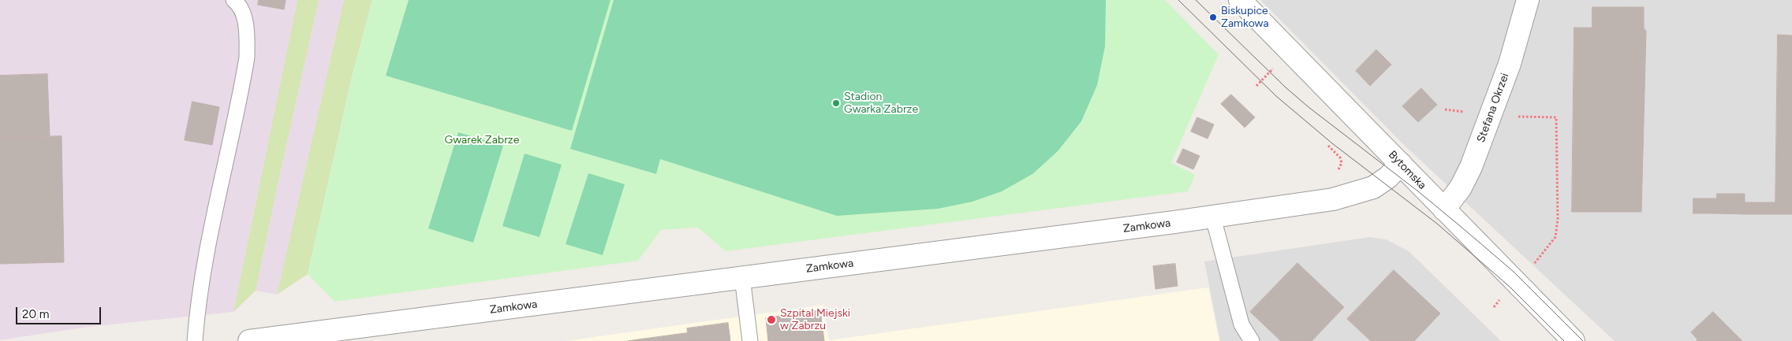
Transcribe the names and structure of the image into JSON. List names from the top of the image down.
{
  "streets": {
    "street": ["Stefana Okrzei", "Bytomska", "Zamkowa"]
  },
  "crossings": [
    ["Stefana Okrzei", "Bytomska"],
    ["Bytomska", "Zamkowa"]
  ],
  "parks": ["Gwarek Zabrze"],
  "places": ["Biskupice Zamkowa", "Stadion Gwarka Zabrze", "Szpital Miejski w Zabrzu"],
  "scale_bar": "20 m"
}
